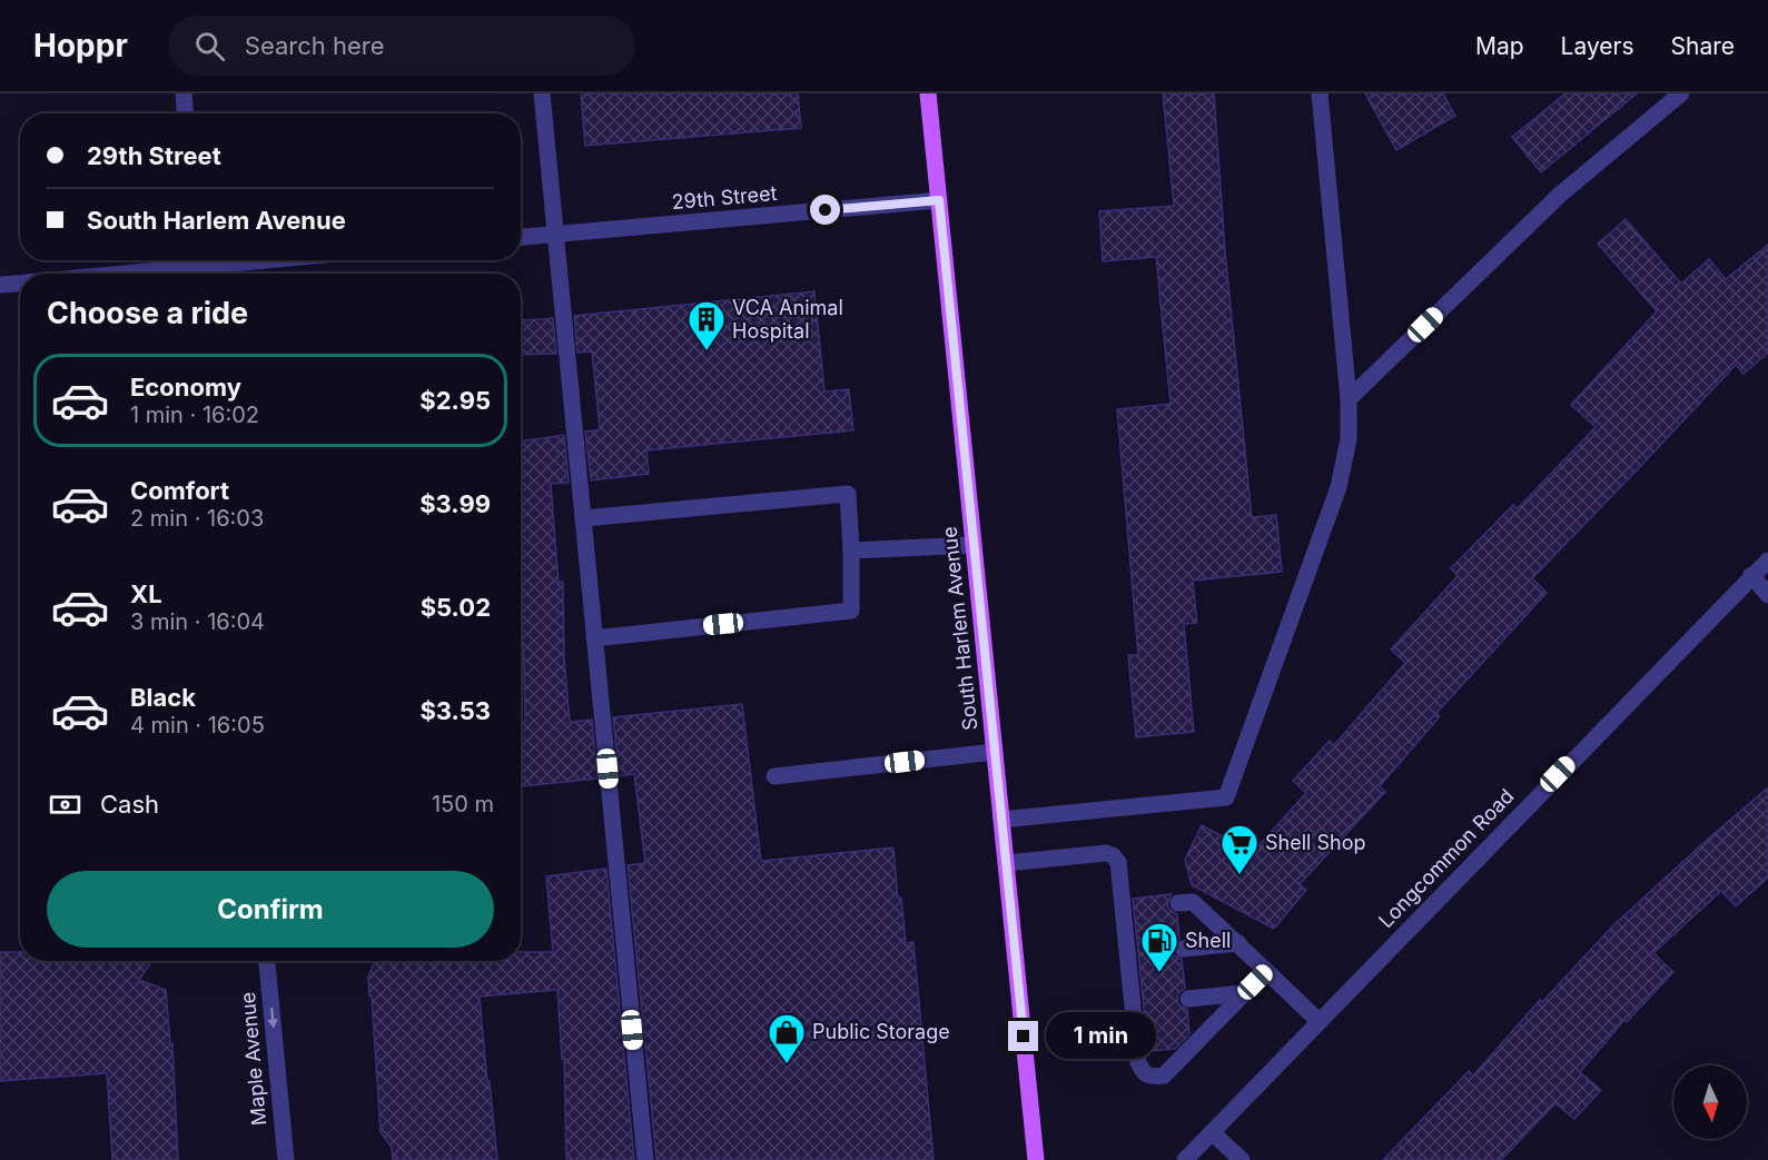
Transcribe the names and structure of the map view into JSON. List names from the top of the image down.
{
  "streets": {
    "main road": ["South Harlem Avenue"],
    "street": ["29th Street", "Longcommon Road", "Maple Avenue"]
  },
  "crossings": [
    ["29th Street", "South Harlem Avenue"]
  ],
  "one_way": ["Maple Avenue"],
  "places": {
    "building": ["VCA Animal Hospital"],
    "supermarket": ["Shell Shop"],
    "fuel station": ["Shell"],
    "shop": ["Public Storage"]
  },
  "north": "bottom",
  "page": {
    "header": "Hoppr",
    "search": "Search here",
    "nav": ["Map", "Layers", "Share"],
    "banner": ["29th Street", "South Harlem Avenue"],
    "heading": "Choose a ride",
    "list": [
      {
        "name": "Economy",
        "note": "1 min · 16:02",
        "value": "$2.95"
      },
      {
        "name": "Comfort",
        "note": "2 min · 16:03",
        "value": "$3.99"
      },
      {
        "name": "XL",
        "note": "3 min · 16:04",
        "value": "$5.02"
      },
      {
        "name": "Black",
        "note": "4 min · 16:05",
        "value": "$3.53"
      }
    ],
    "pay": ["Cash", "150 m"],
    "buttons": "Confirm",
    "bubble": "1 min"
  }
}
